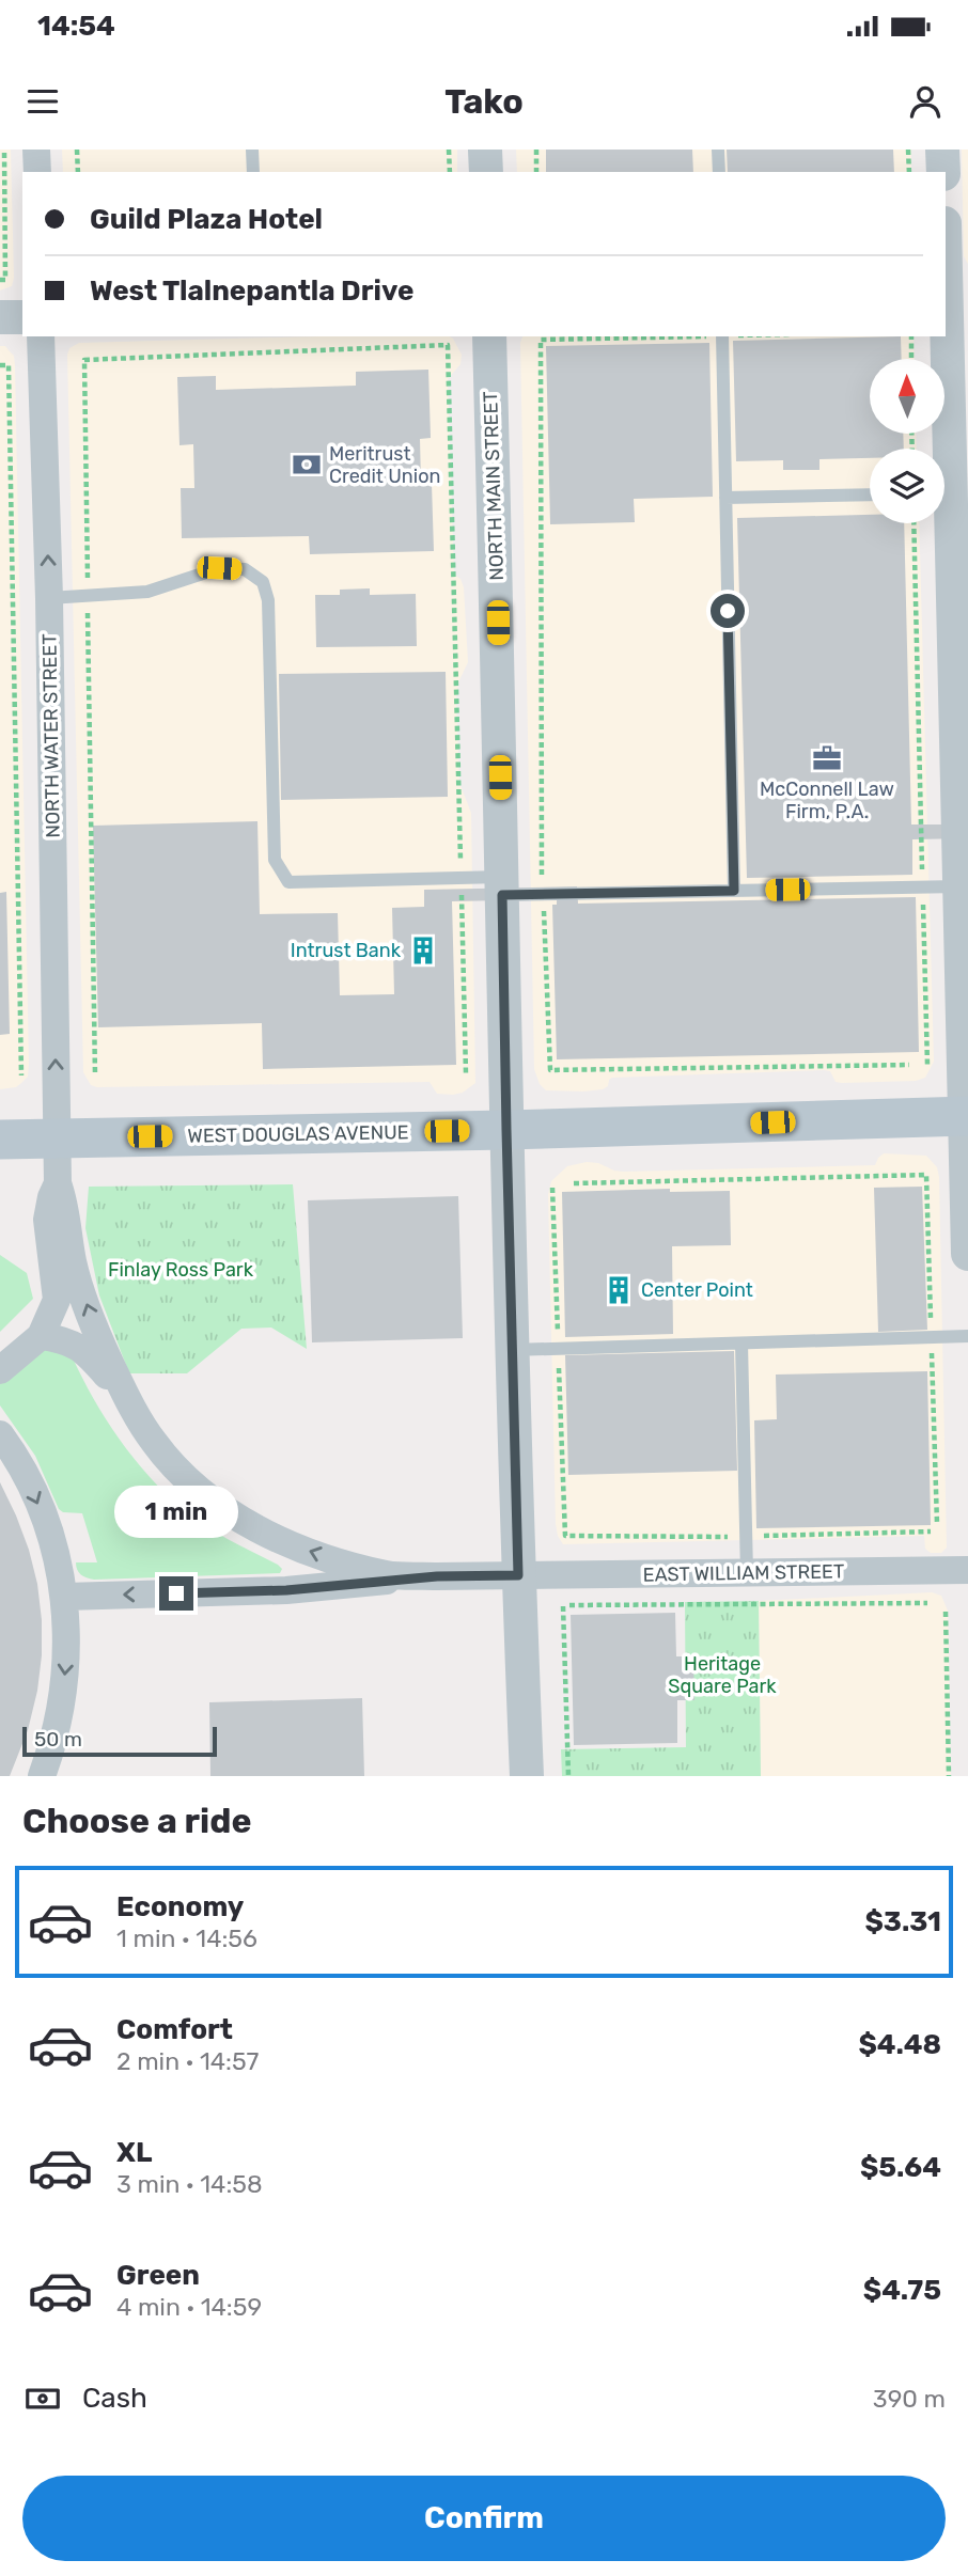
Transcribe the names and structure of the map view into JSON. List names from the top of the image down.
{
  "streets": {
    "main road": ["WEST DOUGLAS AVENUE"],
    "street": ["NORTH MAIN STREET", "NORTH WATER STREET", "EAST WILLIAM STREET"]
  },
  "crossings": [
    ["NORTH MAIN STREET", "WEST DOUGLAS AVENUE"],
    ["NORTH MAIN STREET", "EAST WILLIAM STREET"],
    ["NORTH WATER STREET", "WEST DOUGLAS AVENUE"]
  ],
  "one_way": ["NORTH WATER STREET"],
  "parks": ["Finlay Ross Park", "Heritage Square Park"],
  "places": {
    "bank": ["Meritrust Credit Union"],
    "office": ["McConnell Law Firm, P.A."],
    "building": ["Intrust Bank", "Center Point"]
  },
  "scale_bar": "50 m",
  "north": "top",
  "page": {
    "status": "14:54",
    "header": "Tako",
    "banner": ["Guild Plaza Hotel", "West Tlalnepantla Drive"],
    "bubble": "1 min",
    "scale": "50 m",
    "heading": "Choose a ride",
    "list": [
      {
        "name": "Economy",
        "note": "1 min · 14:56",
        "value": "$3.31"
      },
      {
        "name": "Comfort",
        "note": "2 min · 14:57",
        "value": "$4.48"
      },
      {
        "name": "XL",
        "note": "3 min · 14:58",
        "value": "$5.64"
      },
      {
        "name": "Green",
        "note": "4 min · 14:59",
        "value": "$4.75"
      }
    ],
    "pay": ["Cash", "390 m"],
    "buttons": "Confirm"
  }
}
